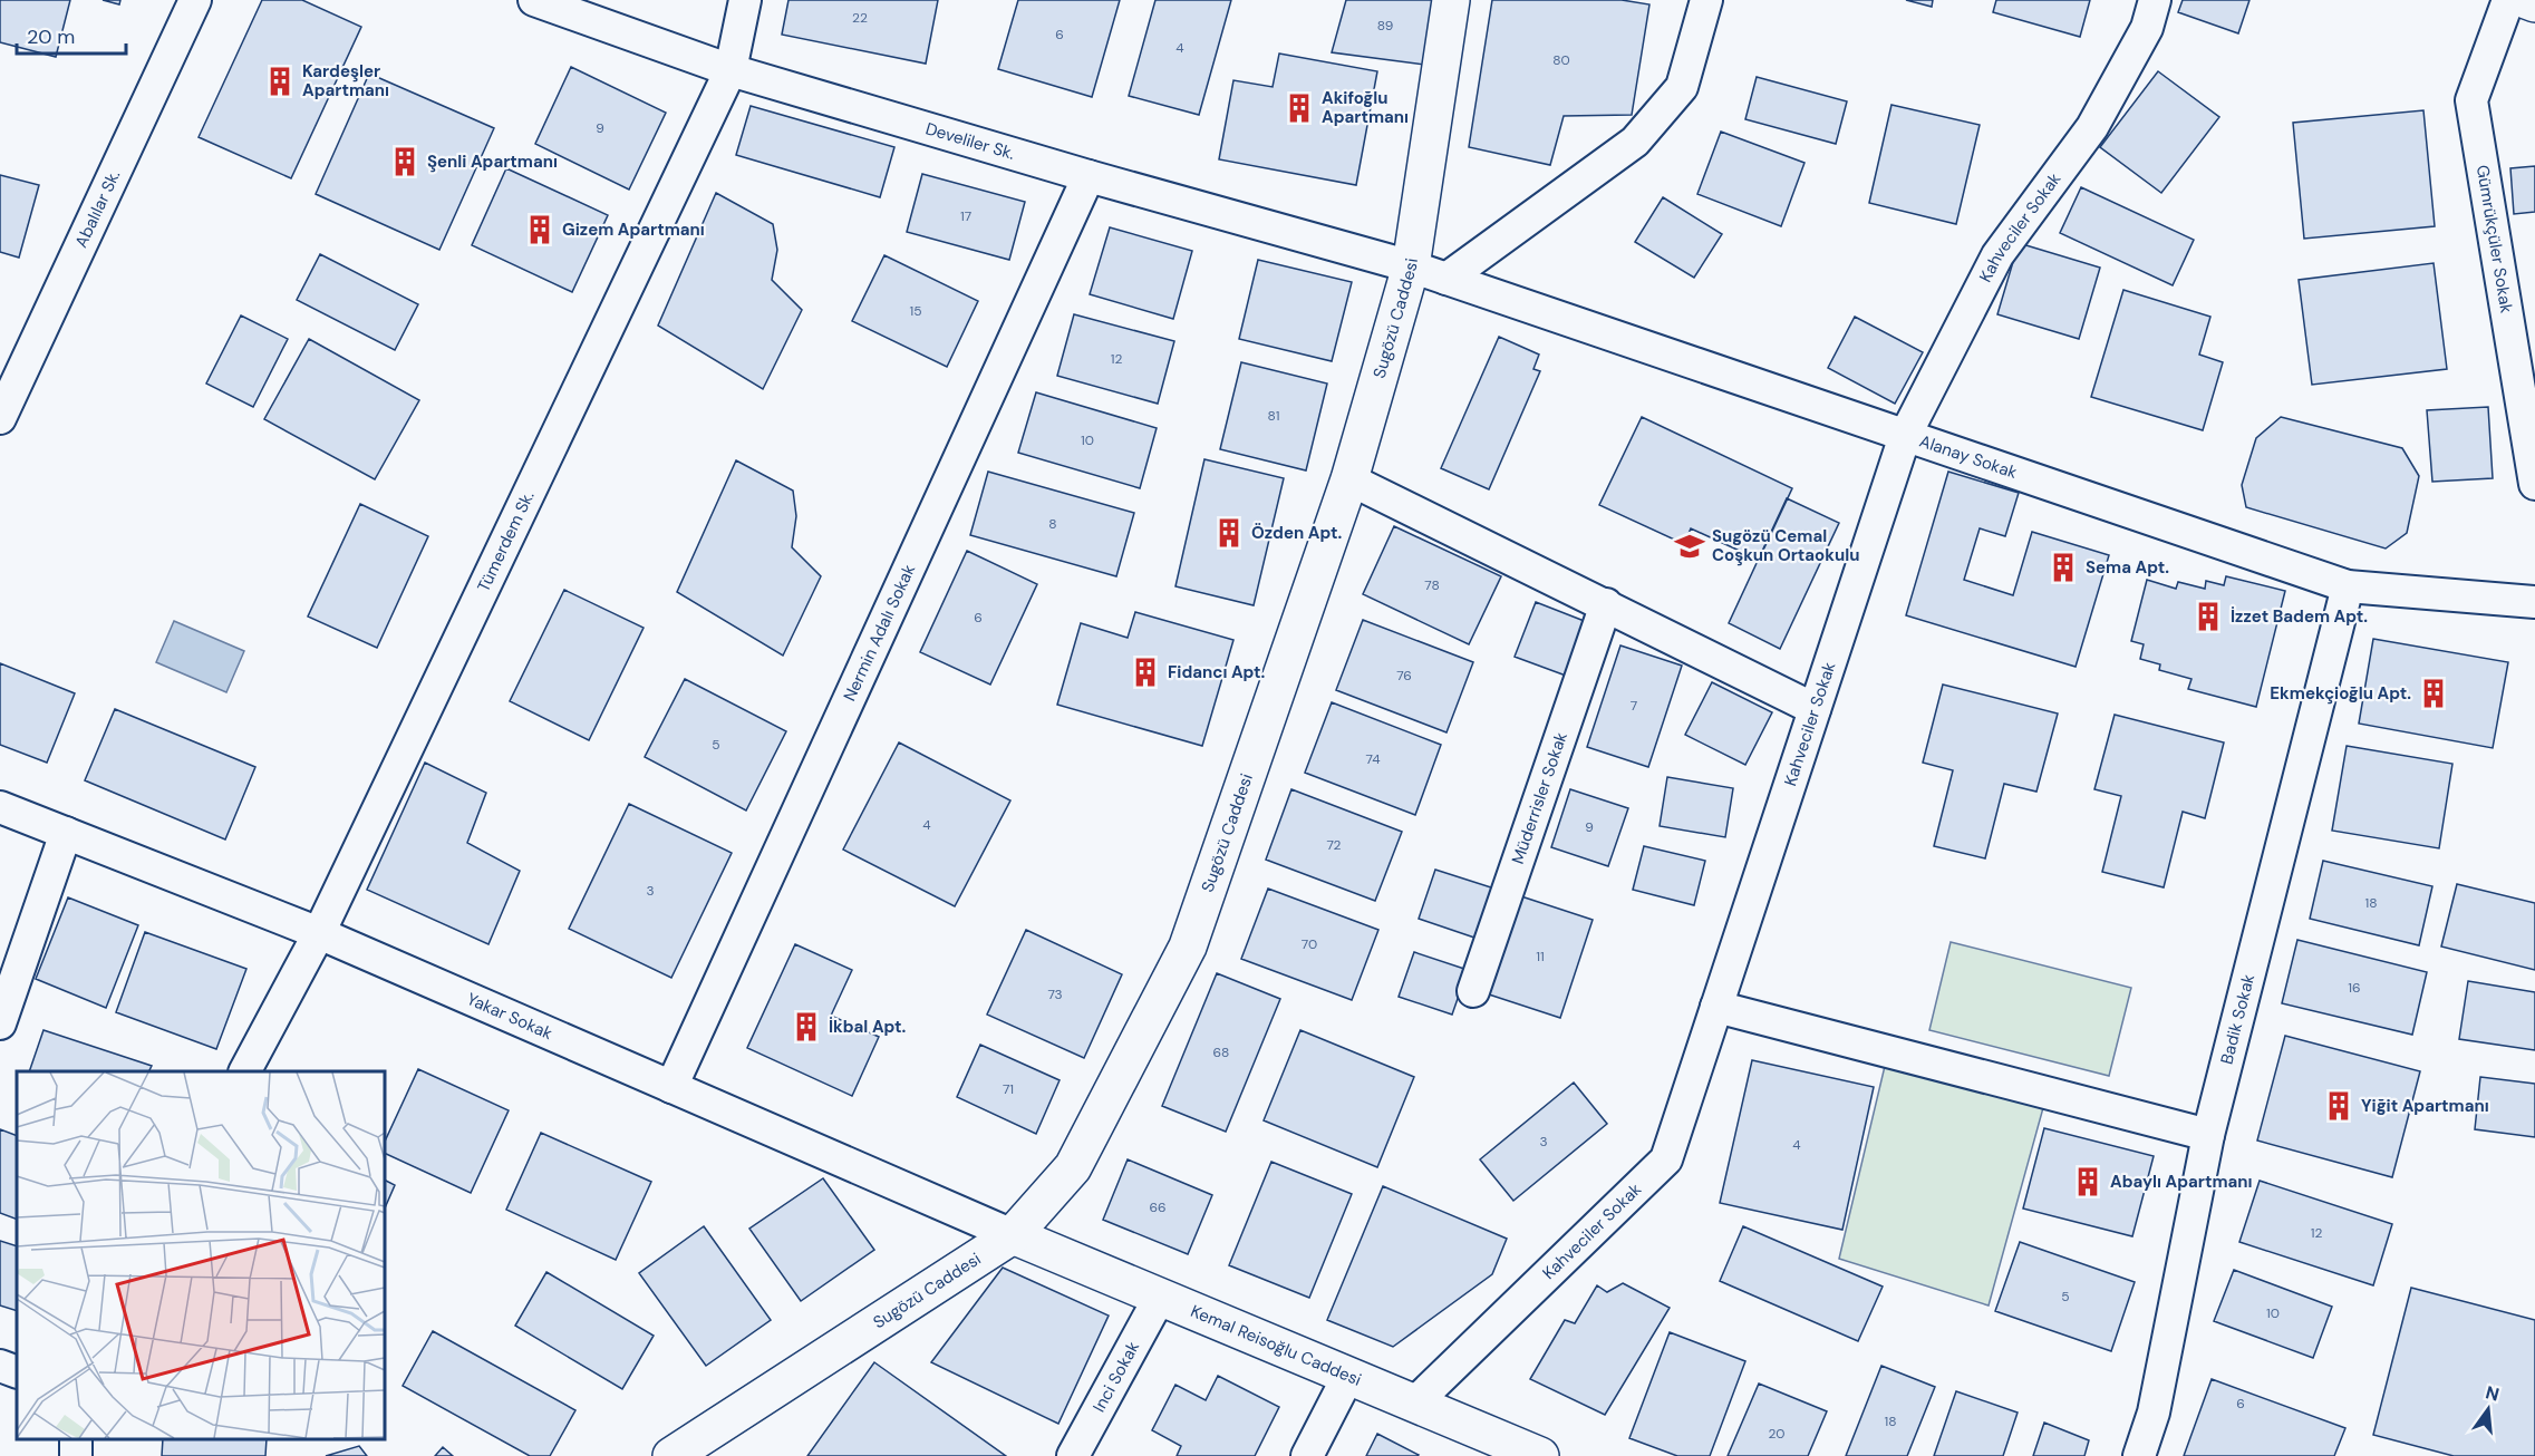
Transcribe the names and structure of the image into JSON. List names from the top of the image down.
{
  "streets": {
    "main road": ["Sugözü Caddesi", "Kemal Reisoğlu Caddesi"],
    "street": [
      "Develiler Sk.",
      "Abalılar Sk.",
      "Kahveciler Sokak",
      "Gümrükçüler Sokak",
      "Alanay Sokak",
      "Tümerdem Sk.",
      "Nermin Adalı Sokak",
      "Müderrisler Sokak",
      "Yakar Sokak",
      "Badik Sokak",
      "Inci Sokak"
    ]
  },
  "crossings": [
    ["Develiler Sk.", "Sugözü Caddesi"],
    ["Develiler Sk.", "Alanay Sokak"],
    ["Develiler Sk.", "Tümerdem Sk."],
    ["Develiler Sk.", "Nermin Adalı Sokak"],
    ["Kahveciler Sokak", "Alanay Sokak"],
    ["Kahveciler Sokak", "Kemal Reisoğlu Caddesi"],
    ["Sugözü Caddesi", "Alanay Sokak"],
    ["Sugözü Caddesi", "Yakar Sokak"],
    ["Sugözü Caddesi", "Kemal Reisoğlu Caddesi"],
    ["Alanay Sokak", "Badik Sokak"],
    ["Tümerdem Sk.", "Yakar Sokak"],
    ["Nermin Adalı Sokak", "Yakar Sokak"],
    ["Yakar Sokak", "Kemal Reisoğlu Caddesi"],
    ["Kemal Reisoğlu Caddesi", "Inci Sokak"]
  ],
  "places": {
    "building": [
      "Kardeşler Apartmanı",
      "Akifoğlu Apartmanı",
      "Şenli Apartmanı",
      "Gizem Apartmanı",
      "Özden Apt.",
      "Sema Apt.",
      "İzzet Badem Apt.",
      "Fidancı Apt.",
      "Ekmekçioğlu Apt.",
      "İkbal Apt.",
      "Yiğit Apartmanı",
      "Abaylı Apartmanı"
    ],
    "school or university": ["Sugözü Cemal Coşkun Ortaokulu"]
  },
  "house_numbers": [
    "22",
    "89",
    "6",
    "4",
    "80",
    "9",
    "17",
    "15",
    "12",
    "81",
    "10",
    "8",
    "78",
    "6",
    "76",
    "7",
    "5",
    "74",
    "4",
    "9",
    "72",
    "3",
    "18",
    "70",
    "11",
    "16",
    "73",
    "68",
    "71",
    "3",
    "4",
    "66",
    "12",
    "5",
    "10",
    "6",
    "18",
    "20"
  ],
  "scale_bar": "20 m",
  "north": "top"
}
